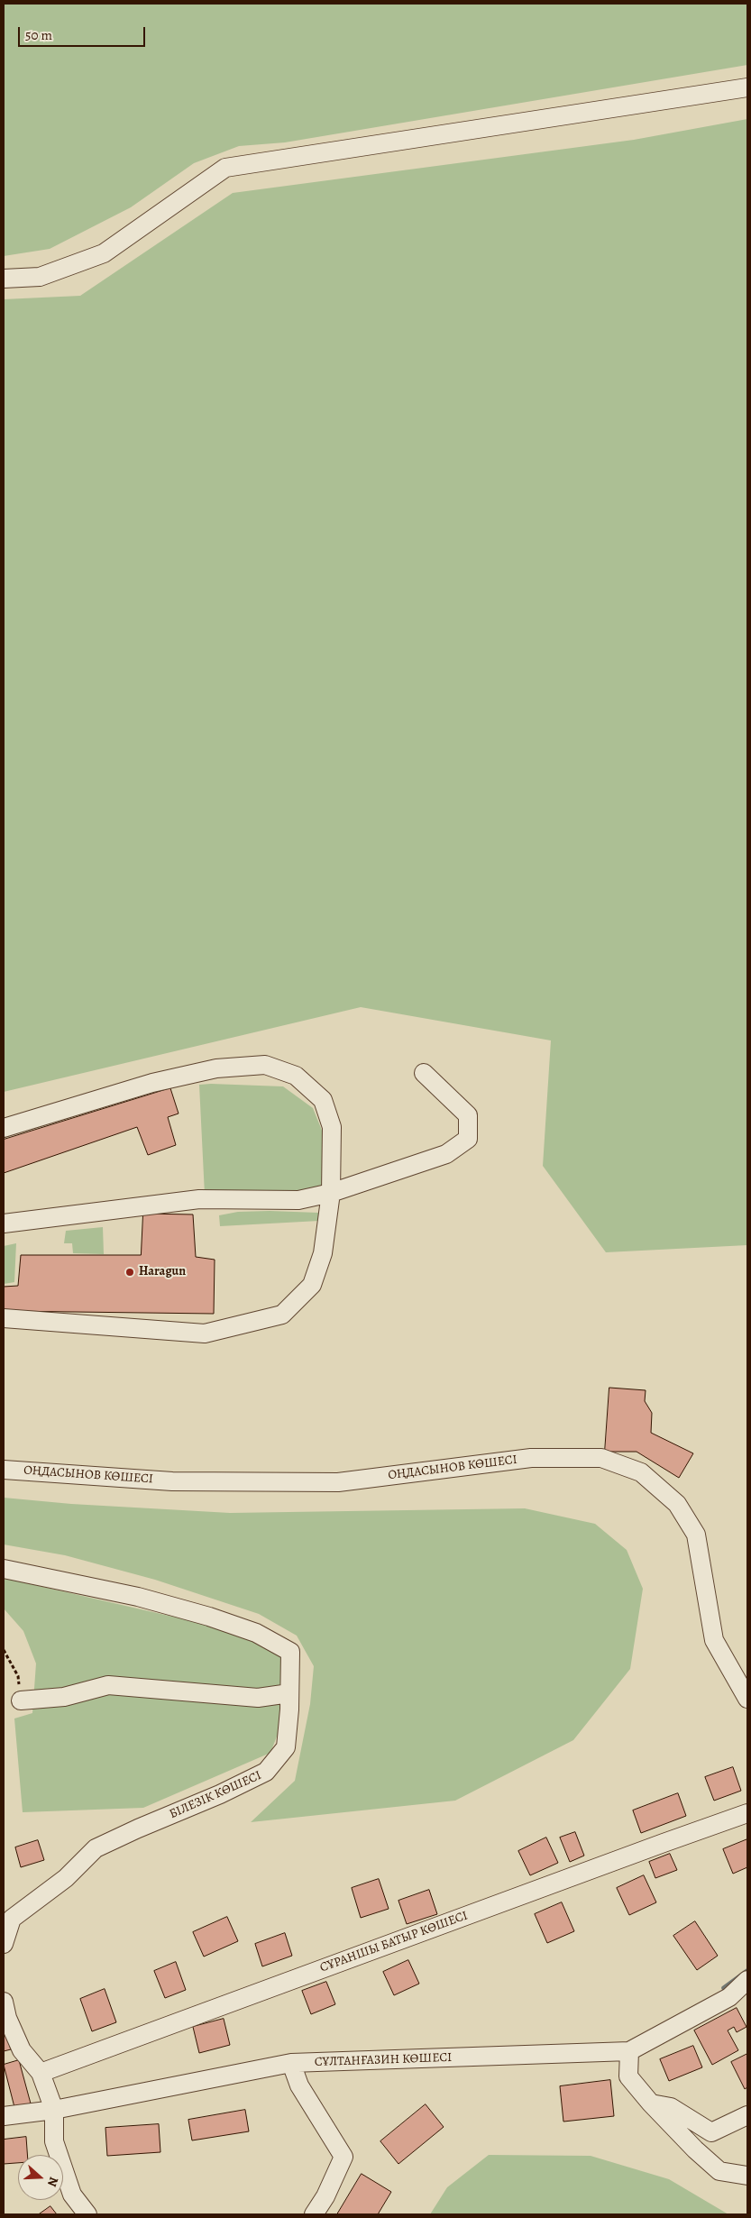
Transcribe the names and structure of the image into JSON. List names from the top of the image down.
{
  "streets": {
    "street": [
      "ОҢДАСЫНОВ КӨШЕСІ",
      "БІЛЕЗІК КӨШЕСІ",
      "СҰРАНШЫ БАТЫР КӨШЕСІ",
      "СҰЛТАНҒАЗИН КӨШЕСІ"
    ]
  },
  "places": ["Haragun"],
  "scale_bar": "50 m",
  "north": "right"
}
